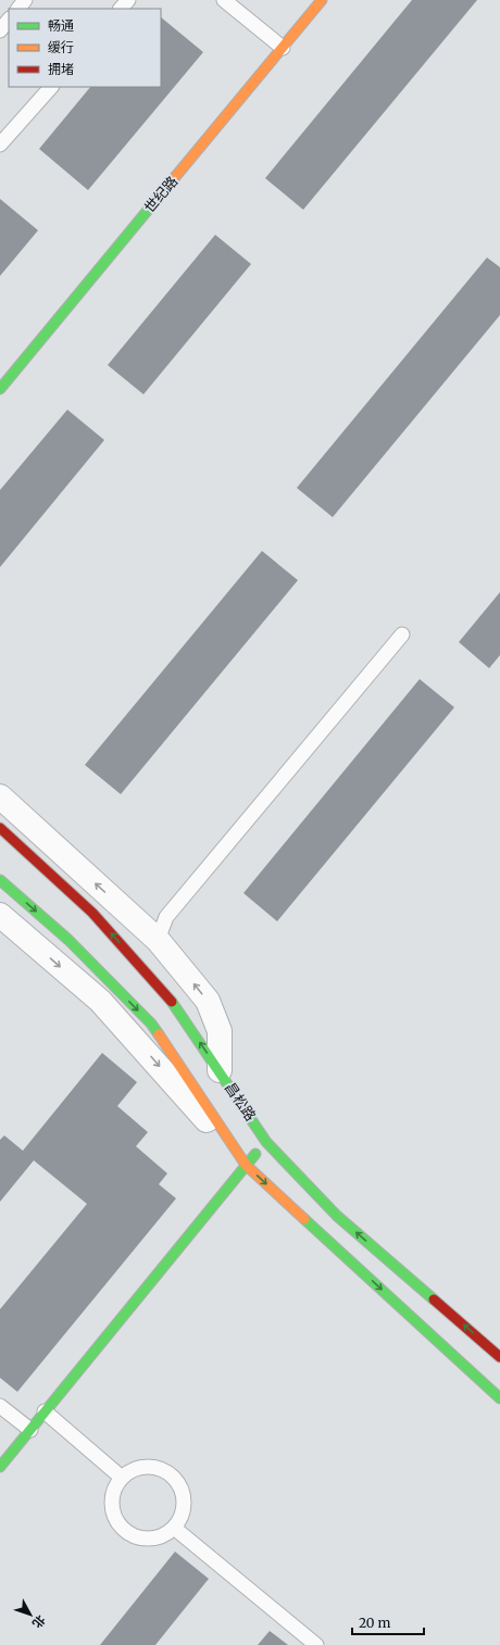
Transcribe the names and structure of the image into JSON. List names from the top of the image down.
{
  "streets": {
    "main road": ["世纪路", "昌松路"]
  },
  "legend": ["畅通", "缓行", "拥堵"],
  "scale_bar": "20 m",
  "north": "bottom right"
}
